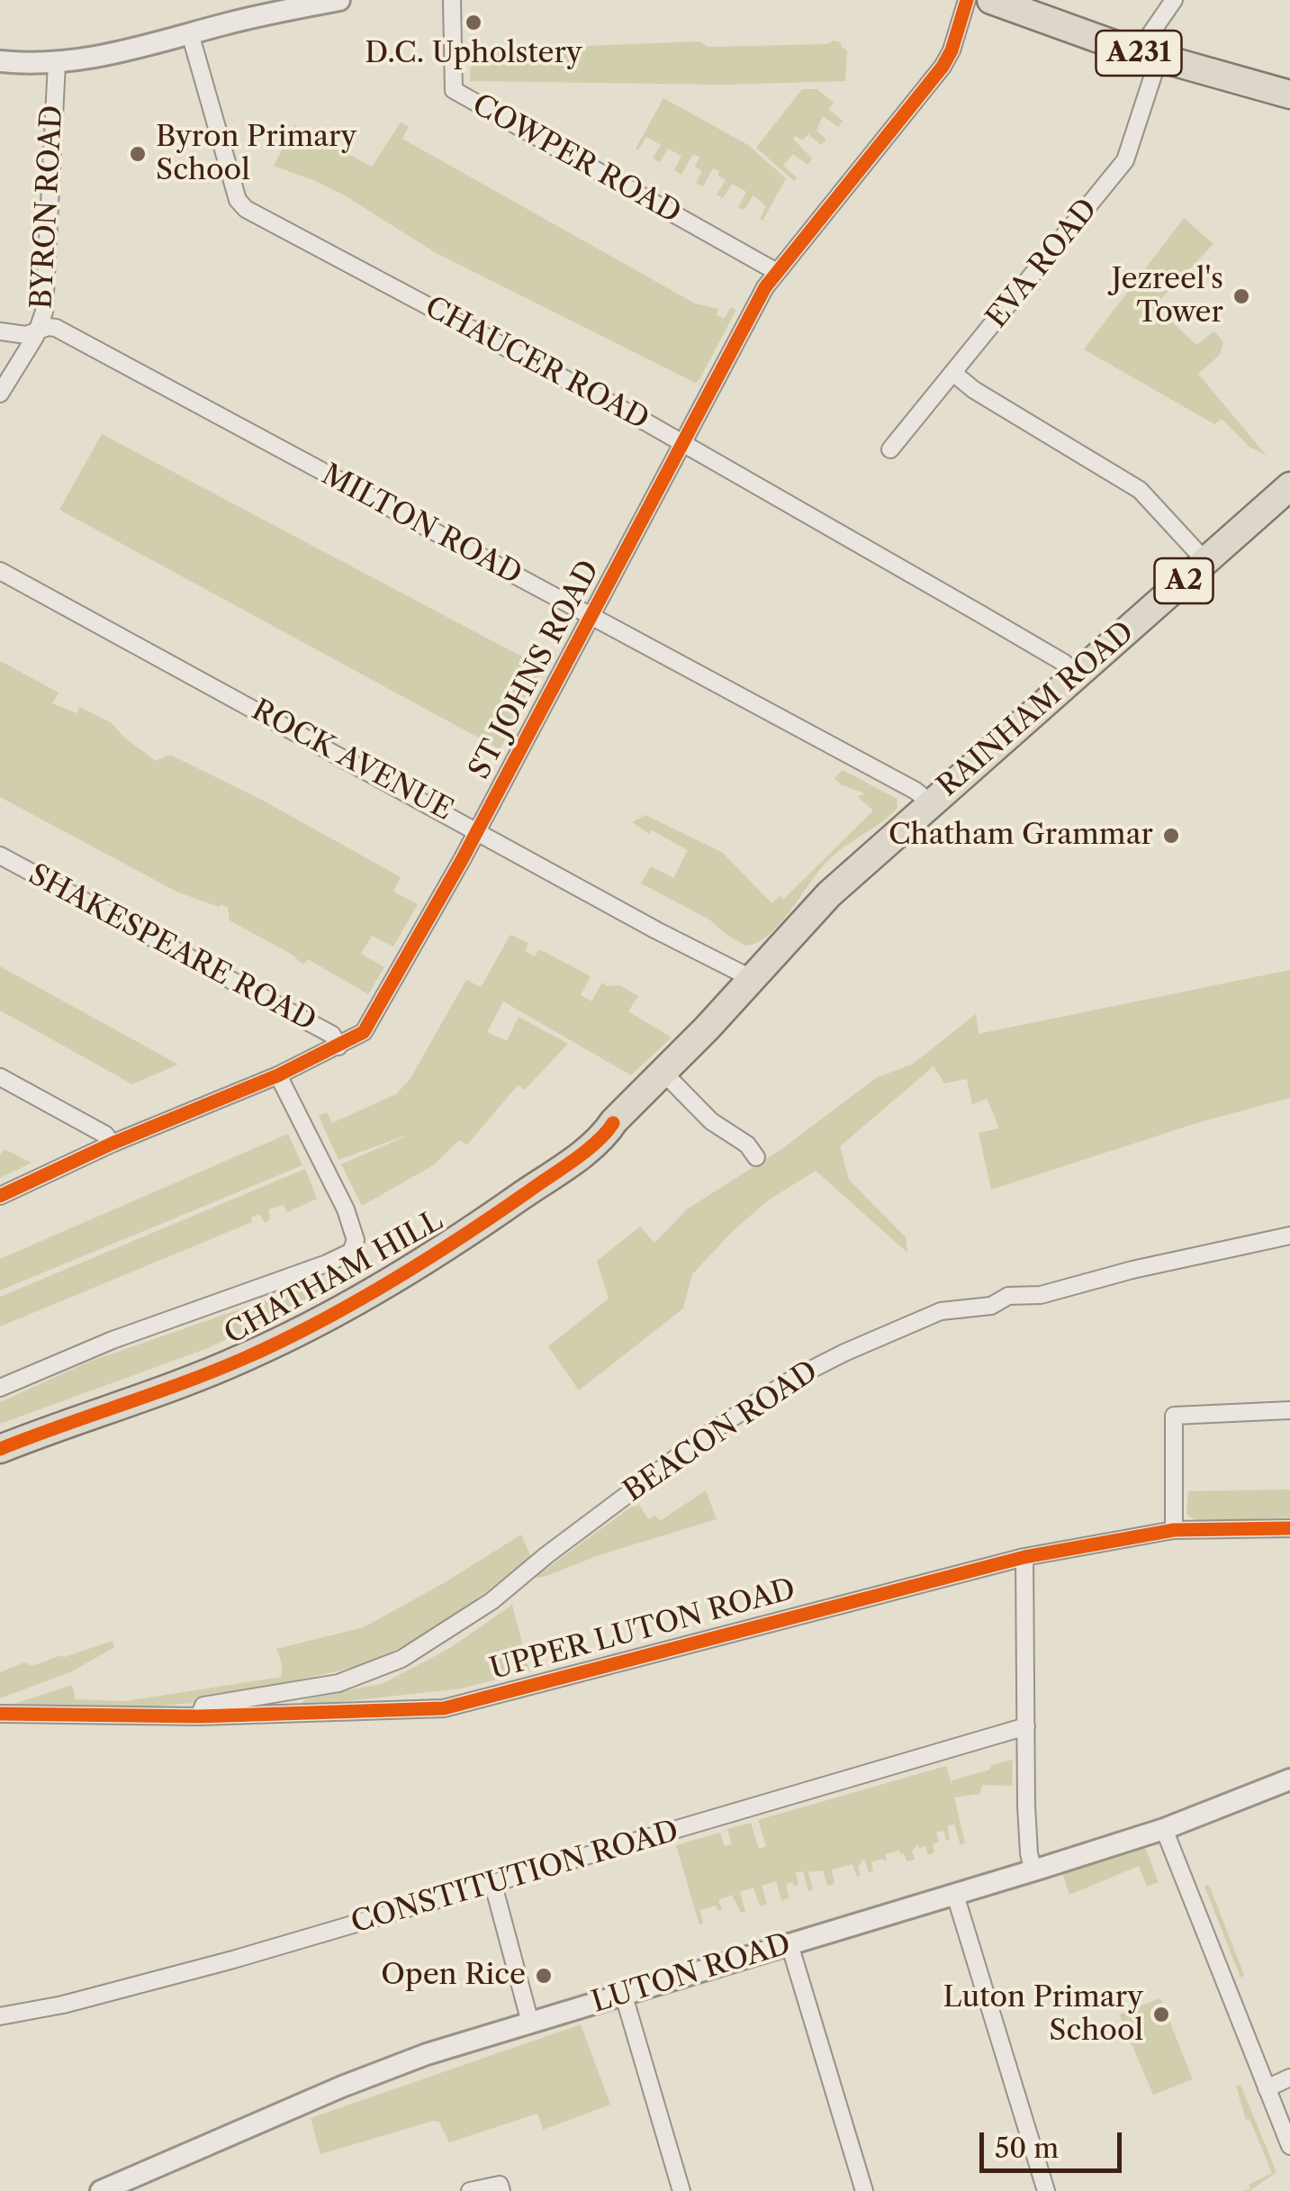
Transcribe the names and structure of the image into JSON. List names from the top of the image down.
{
  "streets": {
    "main road": [
      "A231",
      "A2",
      "RAINHAM ROAD",
      "CHATHAM HILL"
    ],
    "street": [
      "COWPER ROAD",
      "BYRON ROAD",
      "EVA ROAD",
      "CHAUCER ROAD",
      "MILTON ROAD",
      "ST JOHNS ROAD",
      "ROCK AVENUE",
      "SHAKESPEARE ROAD",
      "BEACON ROAD",
      "UPPER LUTON ROAD",
      "CONSTITUTION ROAD",
      "LUTON ROAD"
    ]
  },
  "crossings": [
    ["A231", "EVA ROAD"],
    ["COWPER ROAD", "ST JOHNS ROAD"],
    ["BYRON ROAD", "MILTON ROAD"],
    ["CHAUCER ROAD", "ST JOHNS ROAD"],
    ["CHAUCER ROAD", "RAINHAM ROAD"],
    ["MILTON ROAD", "ST JOHNS ROAD"],
    ["MILTON ROAD", "RAINHAM ROAD"],
    ["ST JOHNS ROAD", "ROCK AVENUE"],
    ["ST JOHNS ROAD", "SHAKESPEARE ROAD"],
    ["RAINHAM ROAD", "ROCK AVENUE"],
    ["RAINHAM ROAD", "CHATHAM HILL"],
    ["ROCK AVENUE", "CHATHAM HILL"],
    ["BEACON ROAD", "UPPER LUTON ROAD"]
  ],
  "places": [
    "D.C. Upholstery",
    "Byron Primary School",
    "Jezreel's Tower",
    "Chatham Grammar",
    "Open Rice",
    "Luton Primary School"
  ],
  "scale_bar": "50 m"
}
